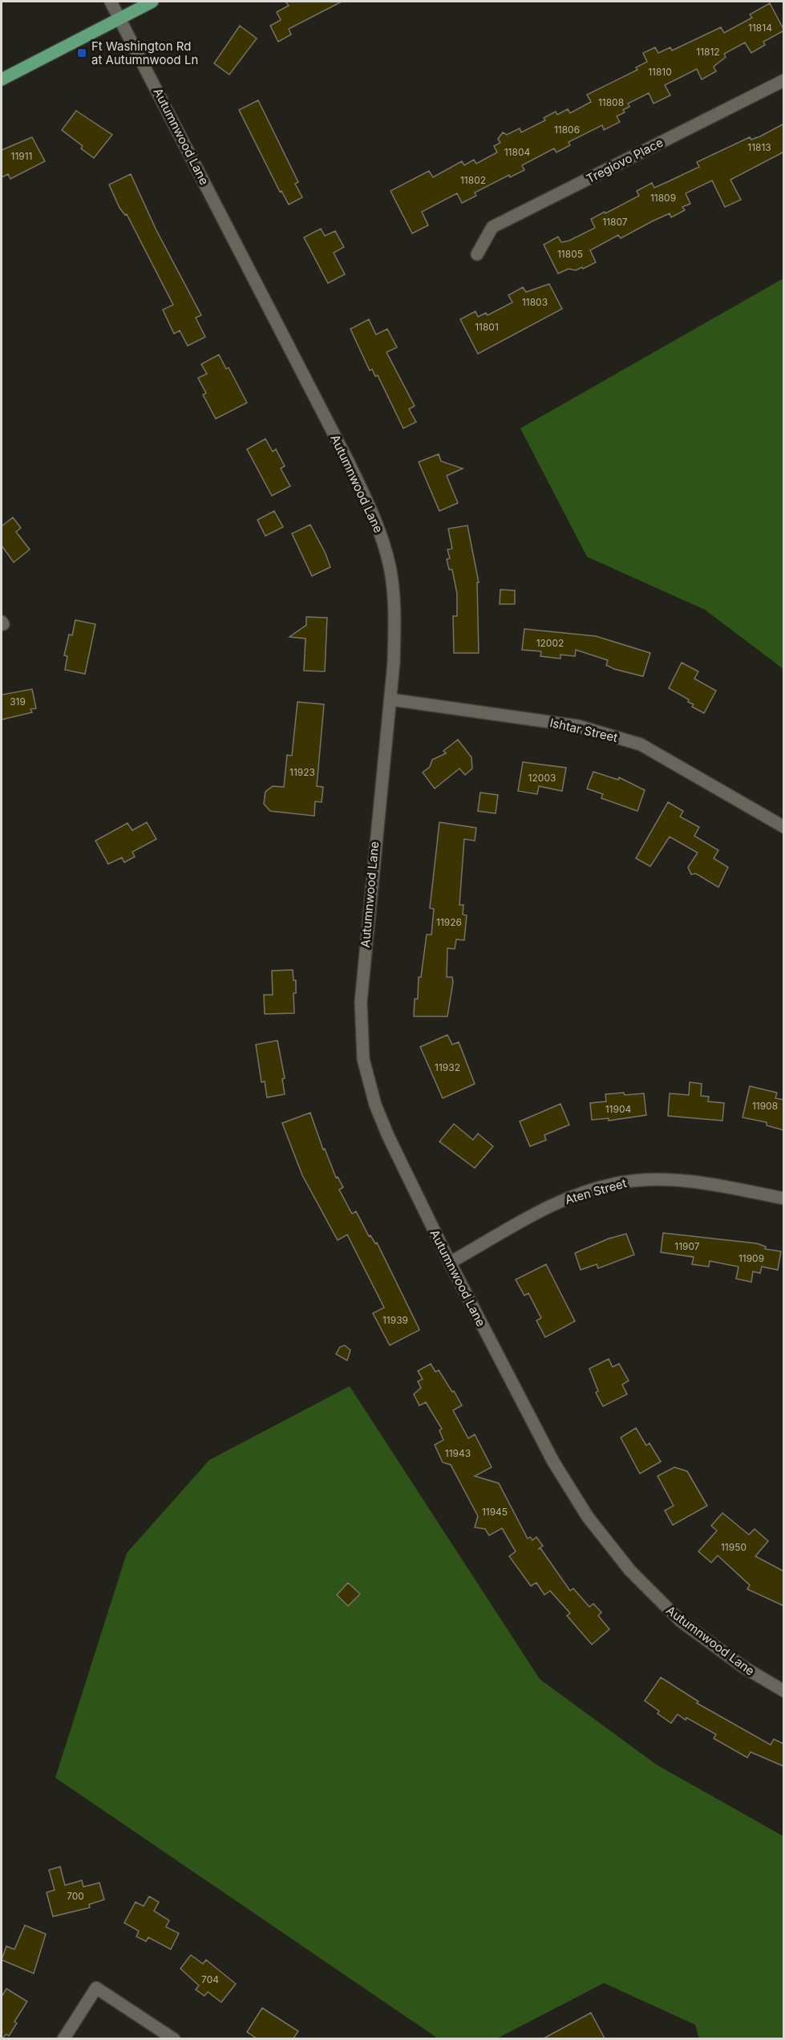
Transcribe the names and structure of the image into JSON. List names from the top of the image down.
{
  "streets": {
    "street": [
      "Autumnwood Lane",
      "Tregiovo Place",
      "Ishtar Street",
      "Aten Street"
    ]
  },
  "crossings": [
    ["Autumnwood Lane", "Ishtar Street"],
    ["Autumnwood Lane", "Aten Street"]
  ],
  "places": {
    "transit": ["Ft Washington Rd at Autumnwood Ln"]
  },
  "house_numbers": [
    "11814",
    "11812",
    "11810",
    "11808",
    "11806",
    "11813",
    "11804",
    "11911",
    "11802",
    "11809",
    "11807",
    "11805",
    "11803",
    "11801",
    "12002",
    "319",
    "11923",
    "12003",
    "11926",
    "11932",
    "11908",
    "11904",
    "11907",
    "11909",
    "11939",
    "11943",
    "11945",
    "11950",
    "700",
    "704"
  ]
}
